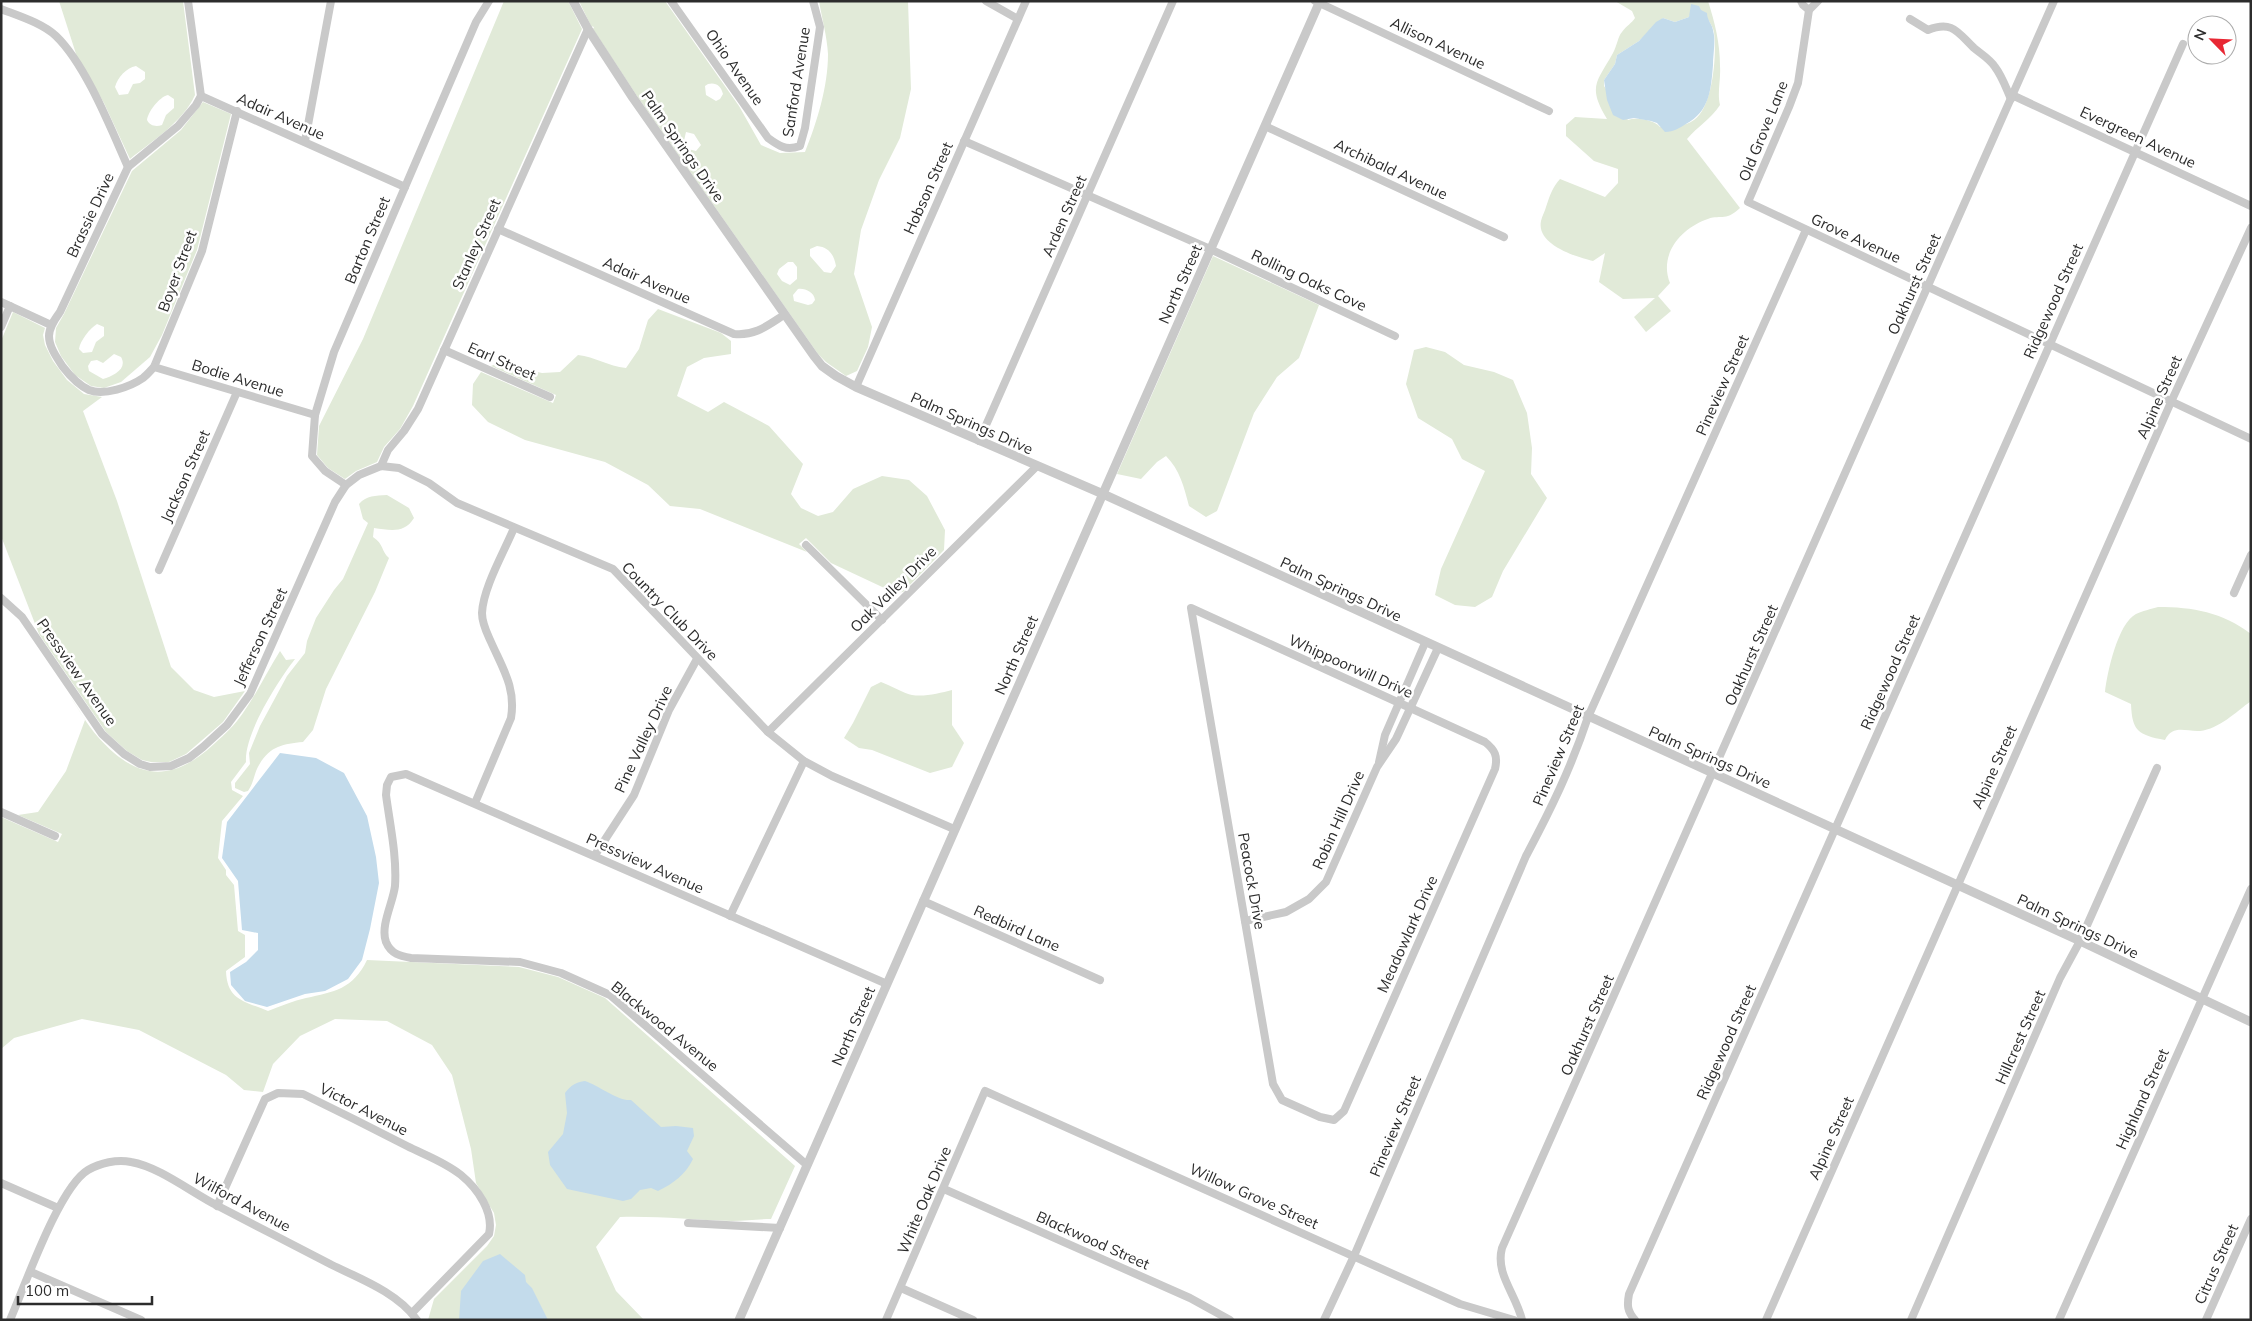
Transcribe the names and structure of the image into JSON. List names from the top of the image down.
{
  "streets": {
    "street": [
      "Allison Avenue",
      "Ohio Avenue",
      "Sanford Avenue",
      "Adair Avenue",
      "Old Grove Lane",
      "Evergreen Avenue",
      "Palm Springs Drive",
      "Archibald Avenue",
      "Hobson Street",
      "Brassie Drive",
      "Arden Street",
      "Grove Avenue",
      "Barton Street",
      "Stanley Street",
      "Boyer Street",
      "Rolling Oaks Cove",
      "North Street",
      "Oakhurst Street",
      "Ridgewood Street",
      "Earl Street",
      "Bodie Avenue",
      "Pineview Street",
      "Alpine Street",
      "Jackson Street",
      "Oak Valley Drive",
      "Country Club Drive",
      "Jefferson Street",
      "Whippoorwill Drive",
      "Pressview Avenue",
      "Pine Valley Drive",
      "Robin Hill Drive",
      "Peacock Drive",
      "Redbird Lane",
      "Meadowlark Drive",
      "Blackwood Avenue",
      "Hillcrest Street",
      "Highland Street",
      "Victor Avenue",
      "Willow Grove Street",
      "White Oak Drive",
      "Wilford Avenue",
      "Blackwood Street",
      "Citrus Street"
    ]
  },
  "crossings": [
    ["Allison Avenue", "North Street"],
    ["Ohio Avenue", "Sanford Avenue"],
    ["Adair Avenue", "Palm Springs Drive"],
    ["Adair Avenue", "Brassie Drive"],
    ["Adair Avenue", "Barton Street"],
    ["Adair Avenue", "Stanley Street"],
    ["Adair Avenue", "Boyer Street"],
    ["Old Grove Lane", "Grove Avenue"],
    ["Evergreen Avenue", "Oakhurst Street"],
    ["Evergreen Avenue", "Ridgewood Street"],
    ["Palm Springs Drive", "Hobson Street"],
    ["Palm Springs Drive", "Arden Street"],
    ["Palm Springs Drive", "Stanley Street"],
    ["Palm Springs Drive", "North Street"],
    ["Palm Springs Drive", "Oakhurst Street"],
    ["Palm Springs Drive", "Ridgewood Street"],
    ["Palm Springs Drive", "Pineview Street"],
    ["Palm Springs Drive", "Alpine Street"],
    ["Palm Springs Drive", "Oak Valley Drive"],
    ["Palm Springs Drive", "Robin Hill Drive"],
    ["Palm Springs Drive", "Hillcrest Street"],
    ["Palm Springs Drive", "Highland Street"],
    ["Archibald Avenue", "North Street"],
    ["Hobson Street", "Rolling Oaks Cove"],
    ["Brassie Drive", "Boyer Street"],
    ["Arden Street", "Rolling Oaks Cove"],
    ["Grove Avenue", "Oakhurst Street"],
    ["Grove Avenue", "Ridgewood Street"],
    ["Grove Avenue", "Pineview Street"],
    ["Grove Avenue", "Alpine Street"],
    ["Barton Street", "Bodie Avenue"],
    ["Barton Street", "Jefferson Street"],
    ["Stanley Street", "Earl Street"],
    ["Stanley Street", "Country Club Drive"],
    ["Boyer Street", "Bodie Avenue"],
    ["Rolling Oaks Cove", "North Street"],
    ["North Street", "Country Club Drive"],
    ["North Street", "Pressview Avenue"],
    ["North Street", "Redbird Lane"],
    ["North Street", "Blackwood Avenue"],
    ["Bodie Avenue", "Jackson Street"],
    ["Pineview Street", "Willow Grove Street"],
    ["Oak Valley Drive", "Country Club Drive"],
    ["Country Club Drive", "Pine Valley Drive"],
    ["Jefferson Street", "Pressview Avenue"],
    ["Whippoorwill Drive", "Robin Hill Drive"],
    ["Whippoorwill Drive", "Peacock Drive"],
    ["Whippoorwill Drive", "Meadowlark Drive"],
    ["Pressview Avenue", "Pine Valley Drive"],
    ["Pressview Avenue", "Blackwood Avenue"],
    ["Robin Hill Drive", "Peacock Drive"],
    ["Peacock Drive", "Meadowlark Drive"],
    ["Victor Avenue", "Wilford Avenue"],
    ["Willow Grove Street", "White Oak Drive"],
    ["White Oak Drive", "Blackwood Street"]
  ],
  "scale_bar": "100 m",
  "north": "top left"
}
